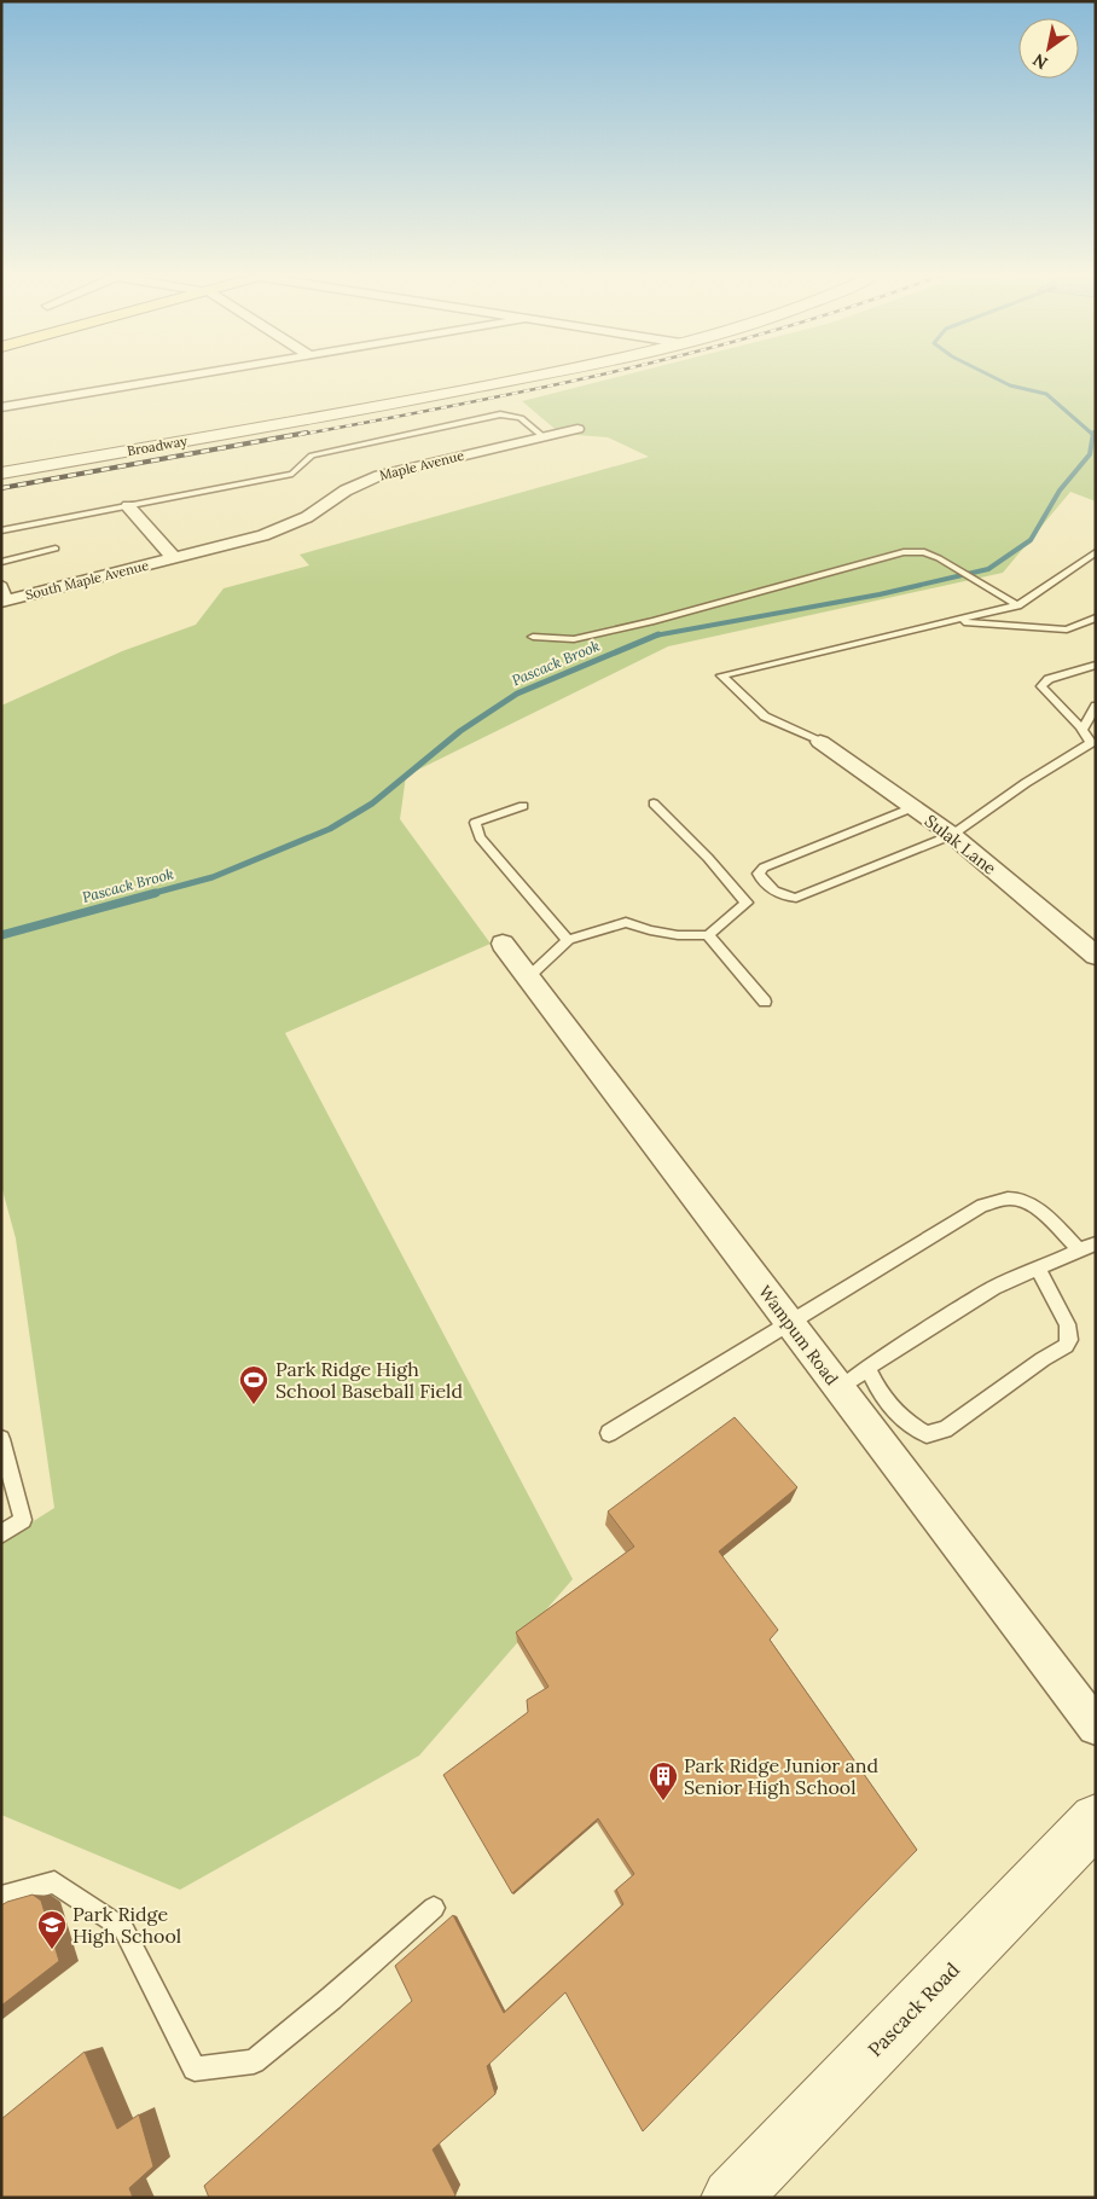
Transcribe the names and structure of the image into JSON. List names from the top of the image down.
{
  "streets": {
    "street": [
      "Broadway",
      "Maple Avenue",
      "South Maple Avenue",
      "Sulak Lane",
      "Wampum Road",
      "Pascack Road"
    ]
  },
  "crossings": [
    ["Maple Avenue", "South Maple Avenue"]
  ],
  "water": ["Pascack Brook"],
  "places": {
    "sports": ["Park Ridge High School Baseball Field"],
    "building": ["Park Ridge Junior and Senior High School"],
    "school or university": ["Park Ridge High School"]
  },
  "north": "bottom left"
}
